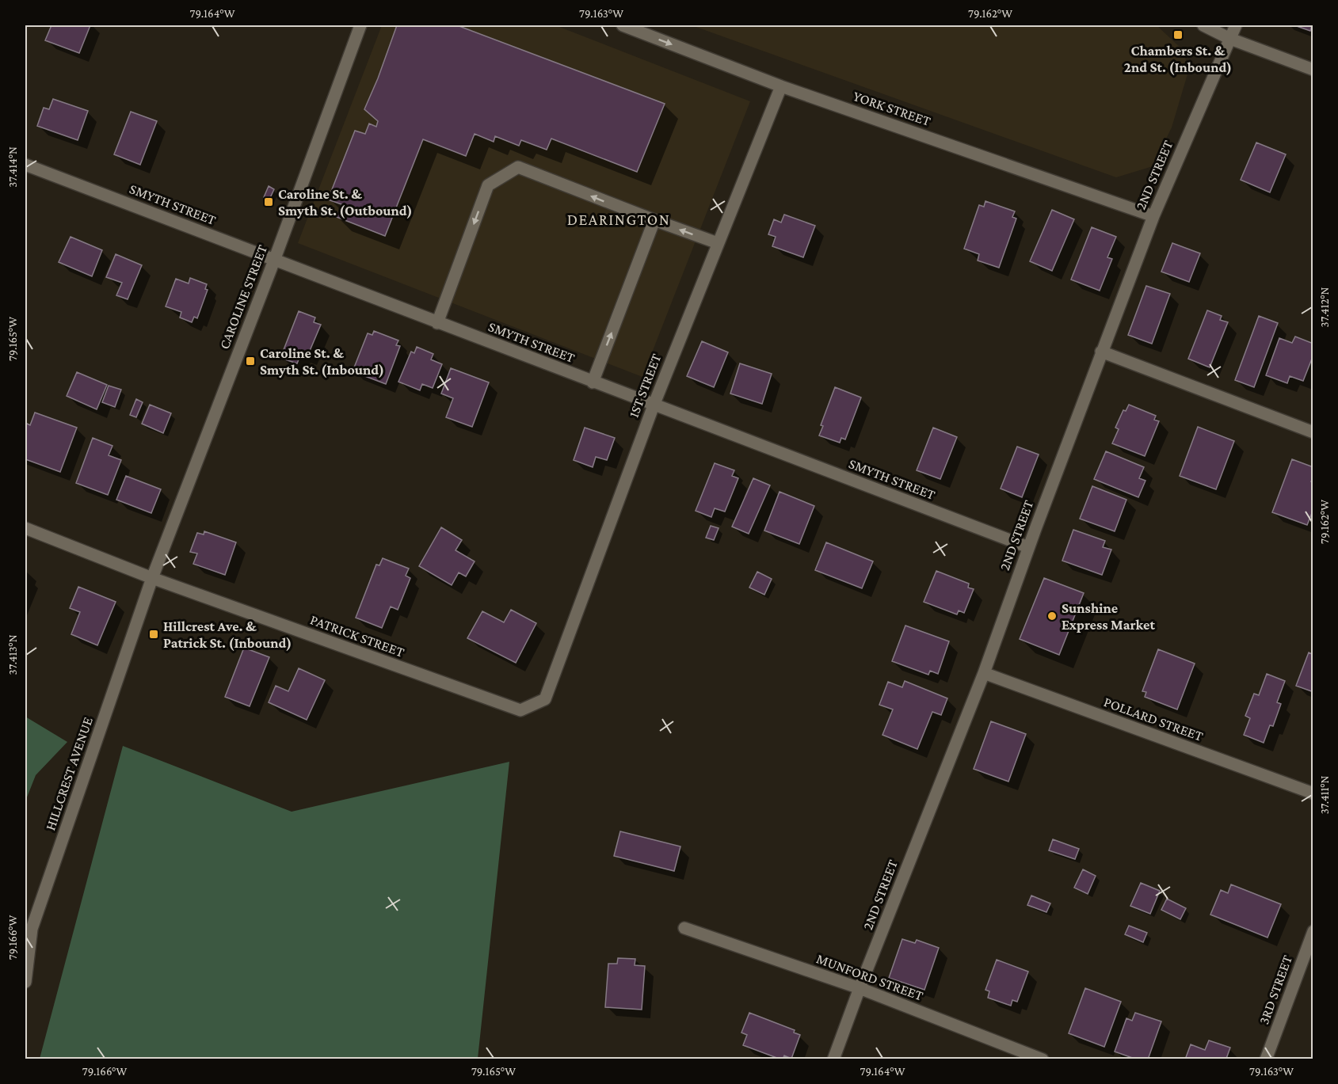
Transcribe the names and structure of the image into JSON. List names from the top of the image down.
{
  "streets": {
    "street": [
      "YORK STREET",
      "2ND STREET",
      "SMYTH STREET",
      "CAROLINE STREET",
      "1ST STREET",
      "PATRICK STREET",
      "POLLARD STREET",
      "HILLCREST AVENUE",
      "MUNFORD STREET",
      "3RD STREET"
    ]
  },
  "crossings": [
    ["YORK STREET", "2ND STREET"],
    ["YORK STREET", "1ST STREET"],
    ["2ND STREET", "SMYTH STREET"],
    ["2ND STREET", "POLLARD STREET"],
    ["2ND STREET", "MUNFORD STREET"],
    ["SMYTH STREET", "CAROLINE STREET"],
    ["SMYTH STREET", "1ST STREET"],
    ["CAROLINE STREET", "PATRICK STREET"],
    ["CAROLINE STREET", "HILLCREST AVENUE"],
    ["1ST STREET", "PATRICK STREET"],
    ["PATRICK STREET", "HILLCREST AVENUE"]
  ],
  "districts": ["DEARINGTON"],
  "places": {
    "transit": [
      "Chambers St. & 2nd St. (Inbound)",
      "Caroline St. & Smyth St. (Outbound)",
      "Caroline St. & Smyth St. (Inbound)",
      "Hillcrest Ave. & Patrick St. (Inbound)"
    ],
    "other": ["Sunshine Express Market"]
  },
  "coordinates": [
    "79.164°W",
    "79.163°W",
    "79.162°W",
    "37.414°N",
    "37.412°N",
    "79.165°W",
    "37.413°N",
    "37.411°N",
    "79.166°W"
  ]
}
